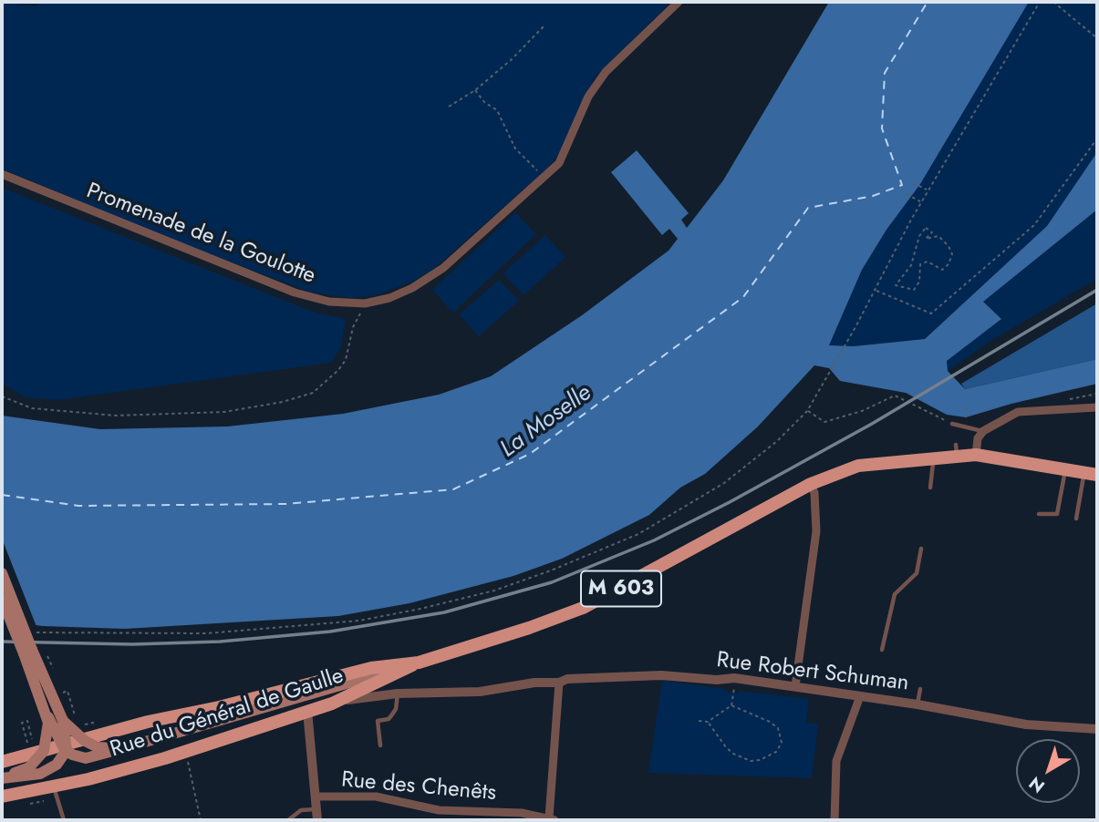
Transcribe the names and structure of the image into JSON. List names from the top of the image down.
{
  "streets": {
    "main road": ["M 603", "Rue du Général de Gaulle"],
    "street": ["Promenade de la Goulotte", "Rue Robert Schuman", "Rue des Chenêts"]
  },
  "crossings": [
    ["M 603", "Rue du Général de Gaulle"],
    ["Rue Robert Schuman", "Rue du Général de Gaulle"]
  ],
  "water": ["La Moselle"],
  "north": "bottom left"
}
